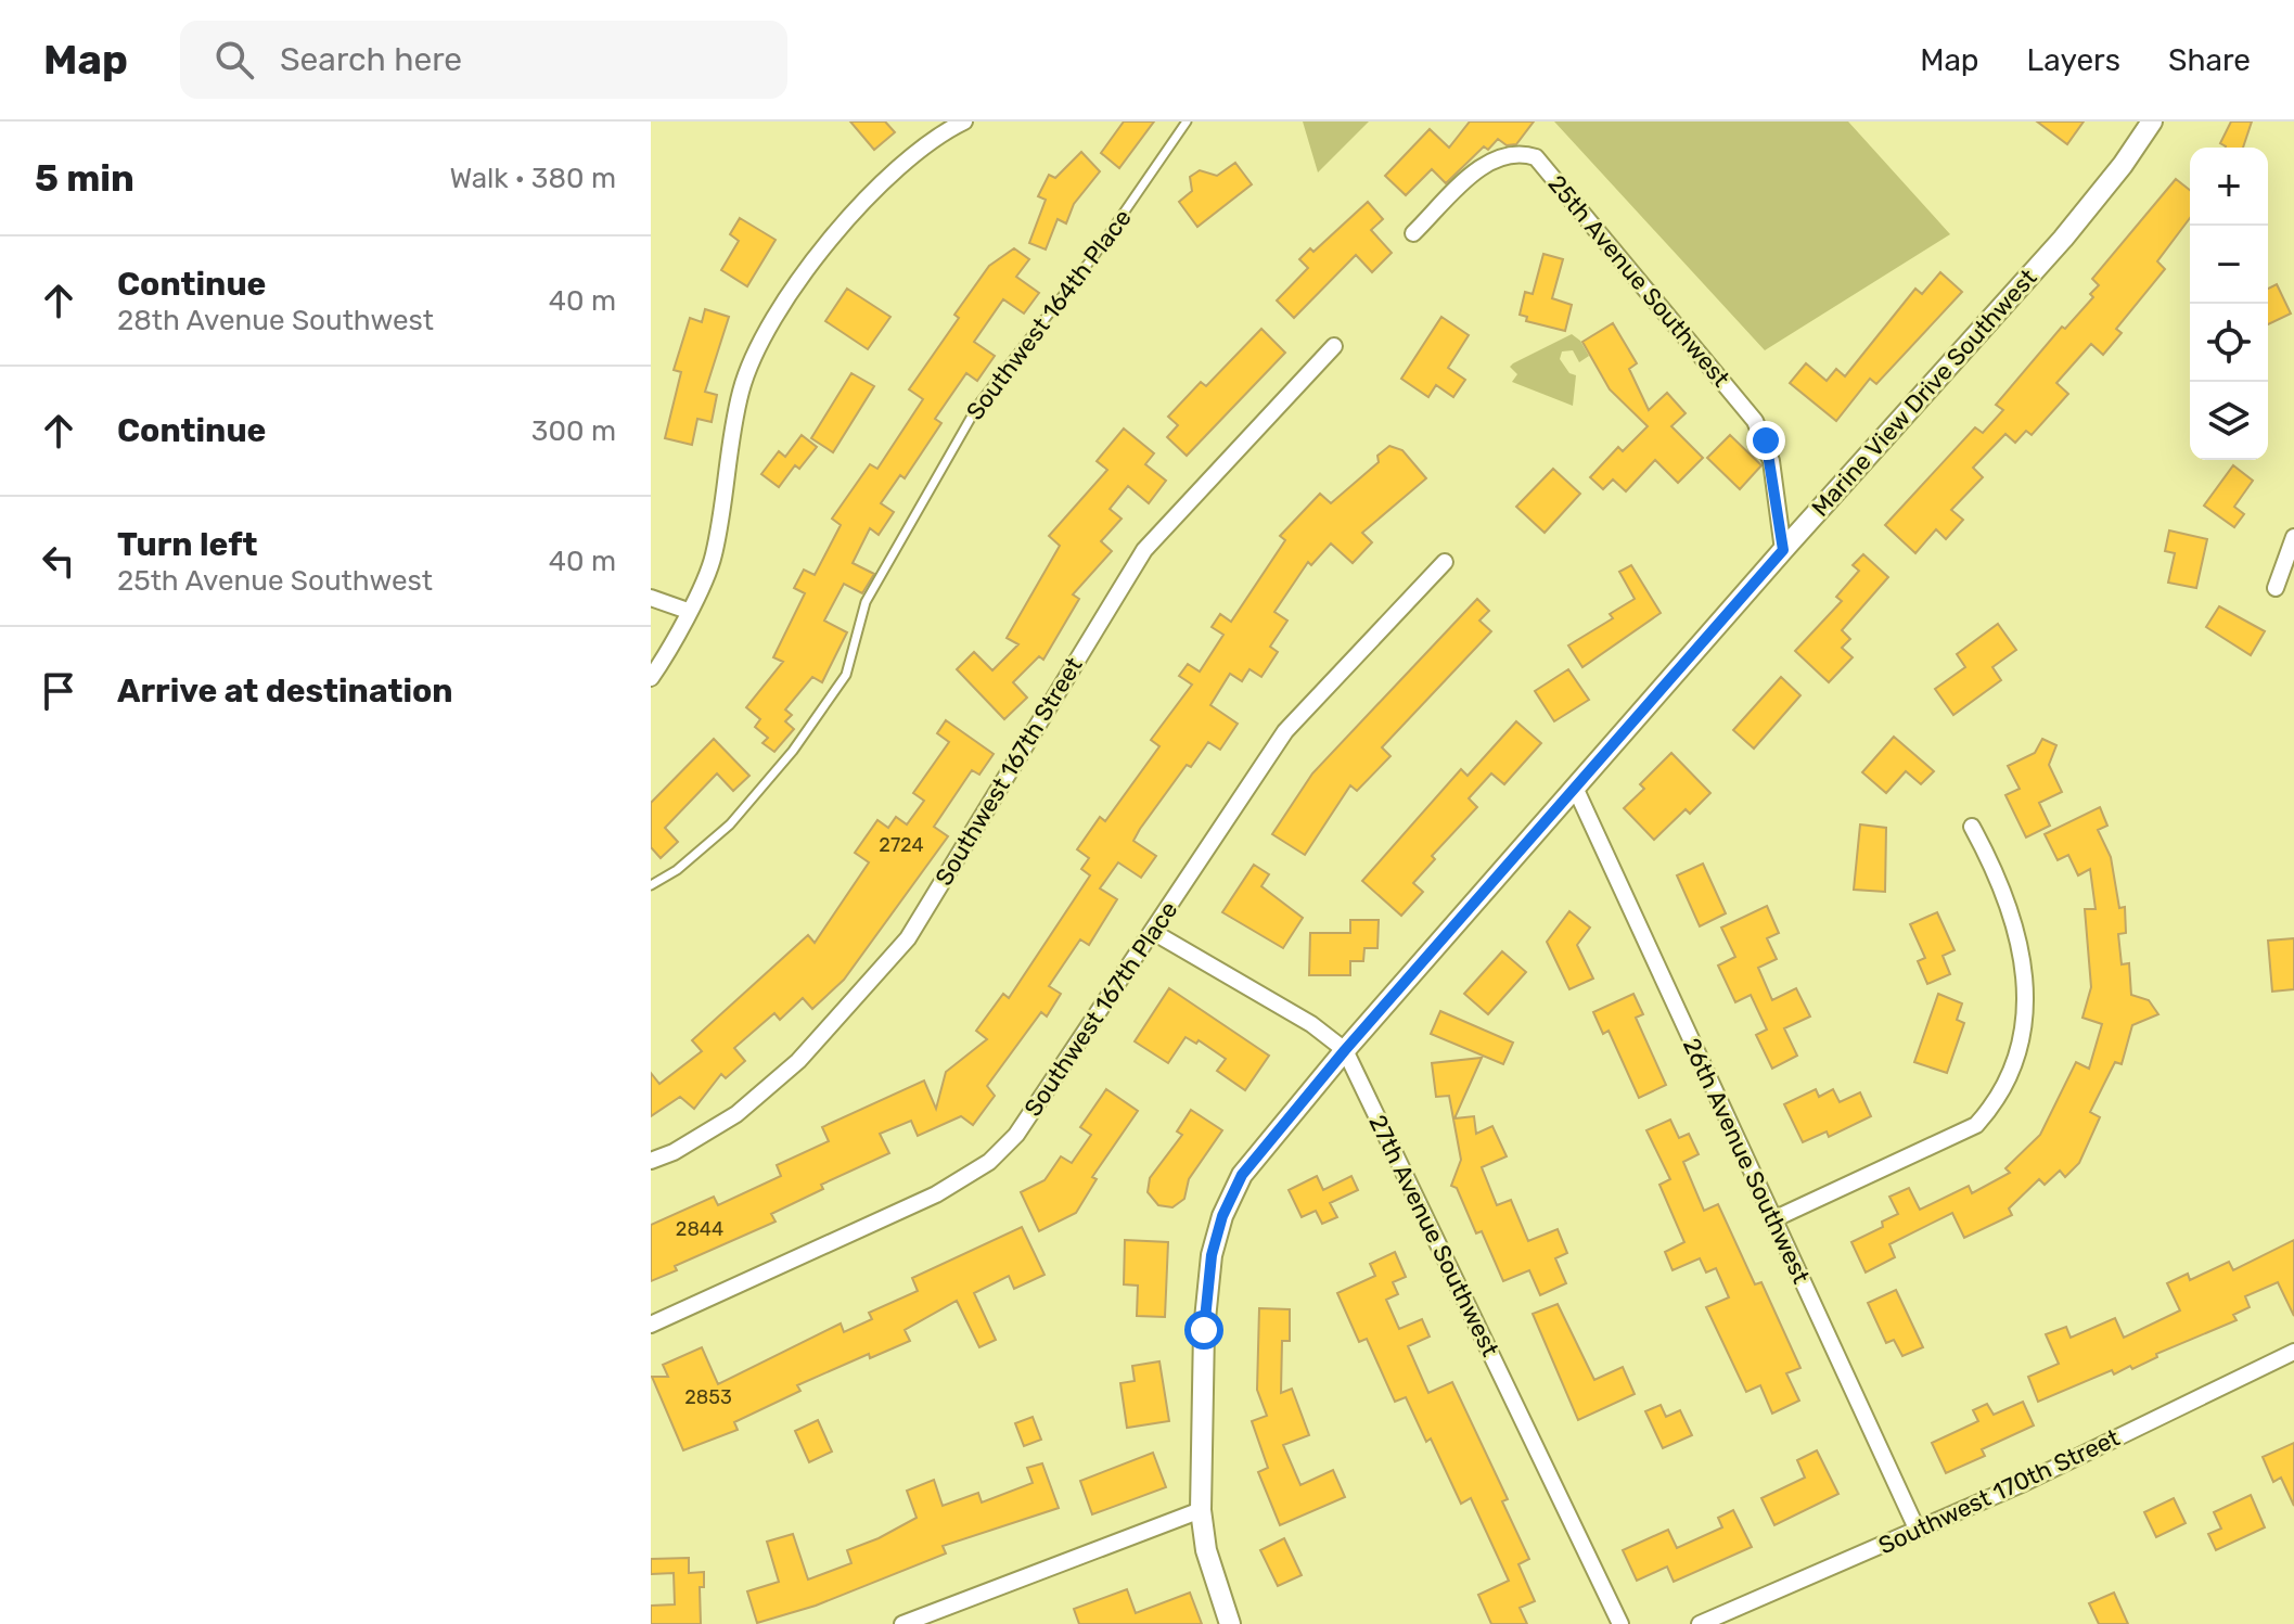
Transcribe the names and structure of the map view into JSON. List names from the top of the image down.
{
  "streets": {
    "street": [
      "25th Avenue Southwest",
      "Marine View Drive Southwest",
      "Southwest 167th Street",
      "Southwest 167th Place",
      "26th Avenue Southwest",
      "27th Avenue Southwest",
      "Southwest 170th Street"
    ],
    "lane": ["Southwest 164th Place"]
  },
  "crossings": [
    ["25th Avenue Southwest", "Marine View Drive Southwest"],
    ["Marine View Drive Southwest", "26th Avenue Southwest"],
    ["Marine View Drive Southwest", "27th Avenue Southwest"],
    ["Southwest 167th Place", "27th Avenue Southwest"],
    ["26th Avenue Southwest", "Southwest 170th Street"]
  ],
  "house_numbers": ["2724", "2844", "2853"],
  "page": {
    "header": "Map",
    "search": "Search here",
    "nav": ["Map", "Layers", "Share"],
    "heading": ["5 min", "Walk · 380 m"],
    "map_buttons": ["+", "−"],
    "list": [
      ["Continue", "28th Avenue Southwest", "40 m"],
      ["Continue", "300 m"],
      ["Turn left", "25th Avenue Southwest", "40 m"],
      "Arrive at destination"
    ]
  }
}
